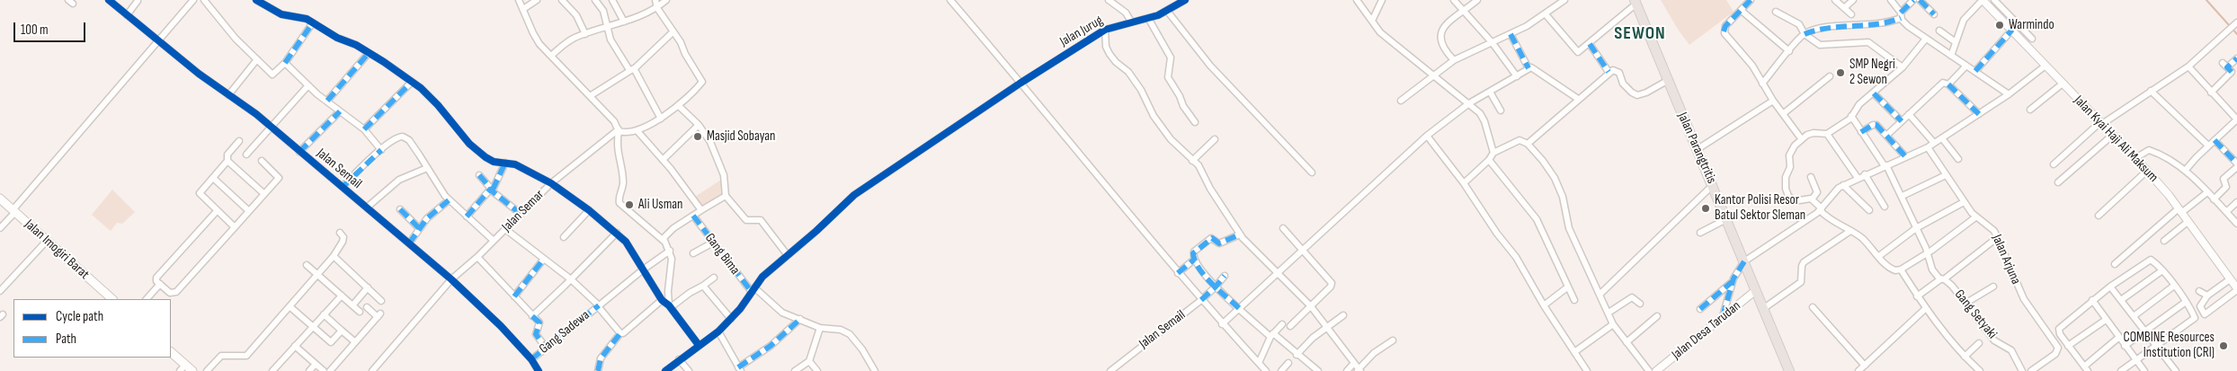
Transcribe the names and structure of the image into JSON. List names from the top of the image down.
{
  "streets": {
    "main road": ["Jalan Parangtritis", "Jalan Imogiri Barat"],
    "street": [
      "Jalan Jurug",
      "Jalan Kyai Haji Ali Maksum",
      "Jalan Semail",
      "Jalan Semar",
      "Gang Bima",
      "Jalan Arjuna",
      "Gang Setyaki",
      "Jalan Desa Tarudan",
      "Gang Sadewa"
    ]
  },
  "crossings": [
    ["Jalan Jurug", "Gang Bima"],
    ["Jalan Parangtritis", "Jalan Desa Tarudan"],
    ["Jalan Semail", "Jalan Semar"],
    ["Jalan Semail", "Gang Sadewa"]
  ],
  "districts": ["SEWON"],
  "places": [
    "Warmindo",
    "SMP Negri 2 Sewon",
    "Masjid Sobayan",
    "Ali Usman",
    "Kantor Polisi Resor Batul Sektor Sleman",
    "COMBINE Resources Institution (CRI)"
  ],
  "legend": ["Cycle path", "Path"],
  "scale_bar": "100 m"
}
